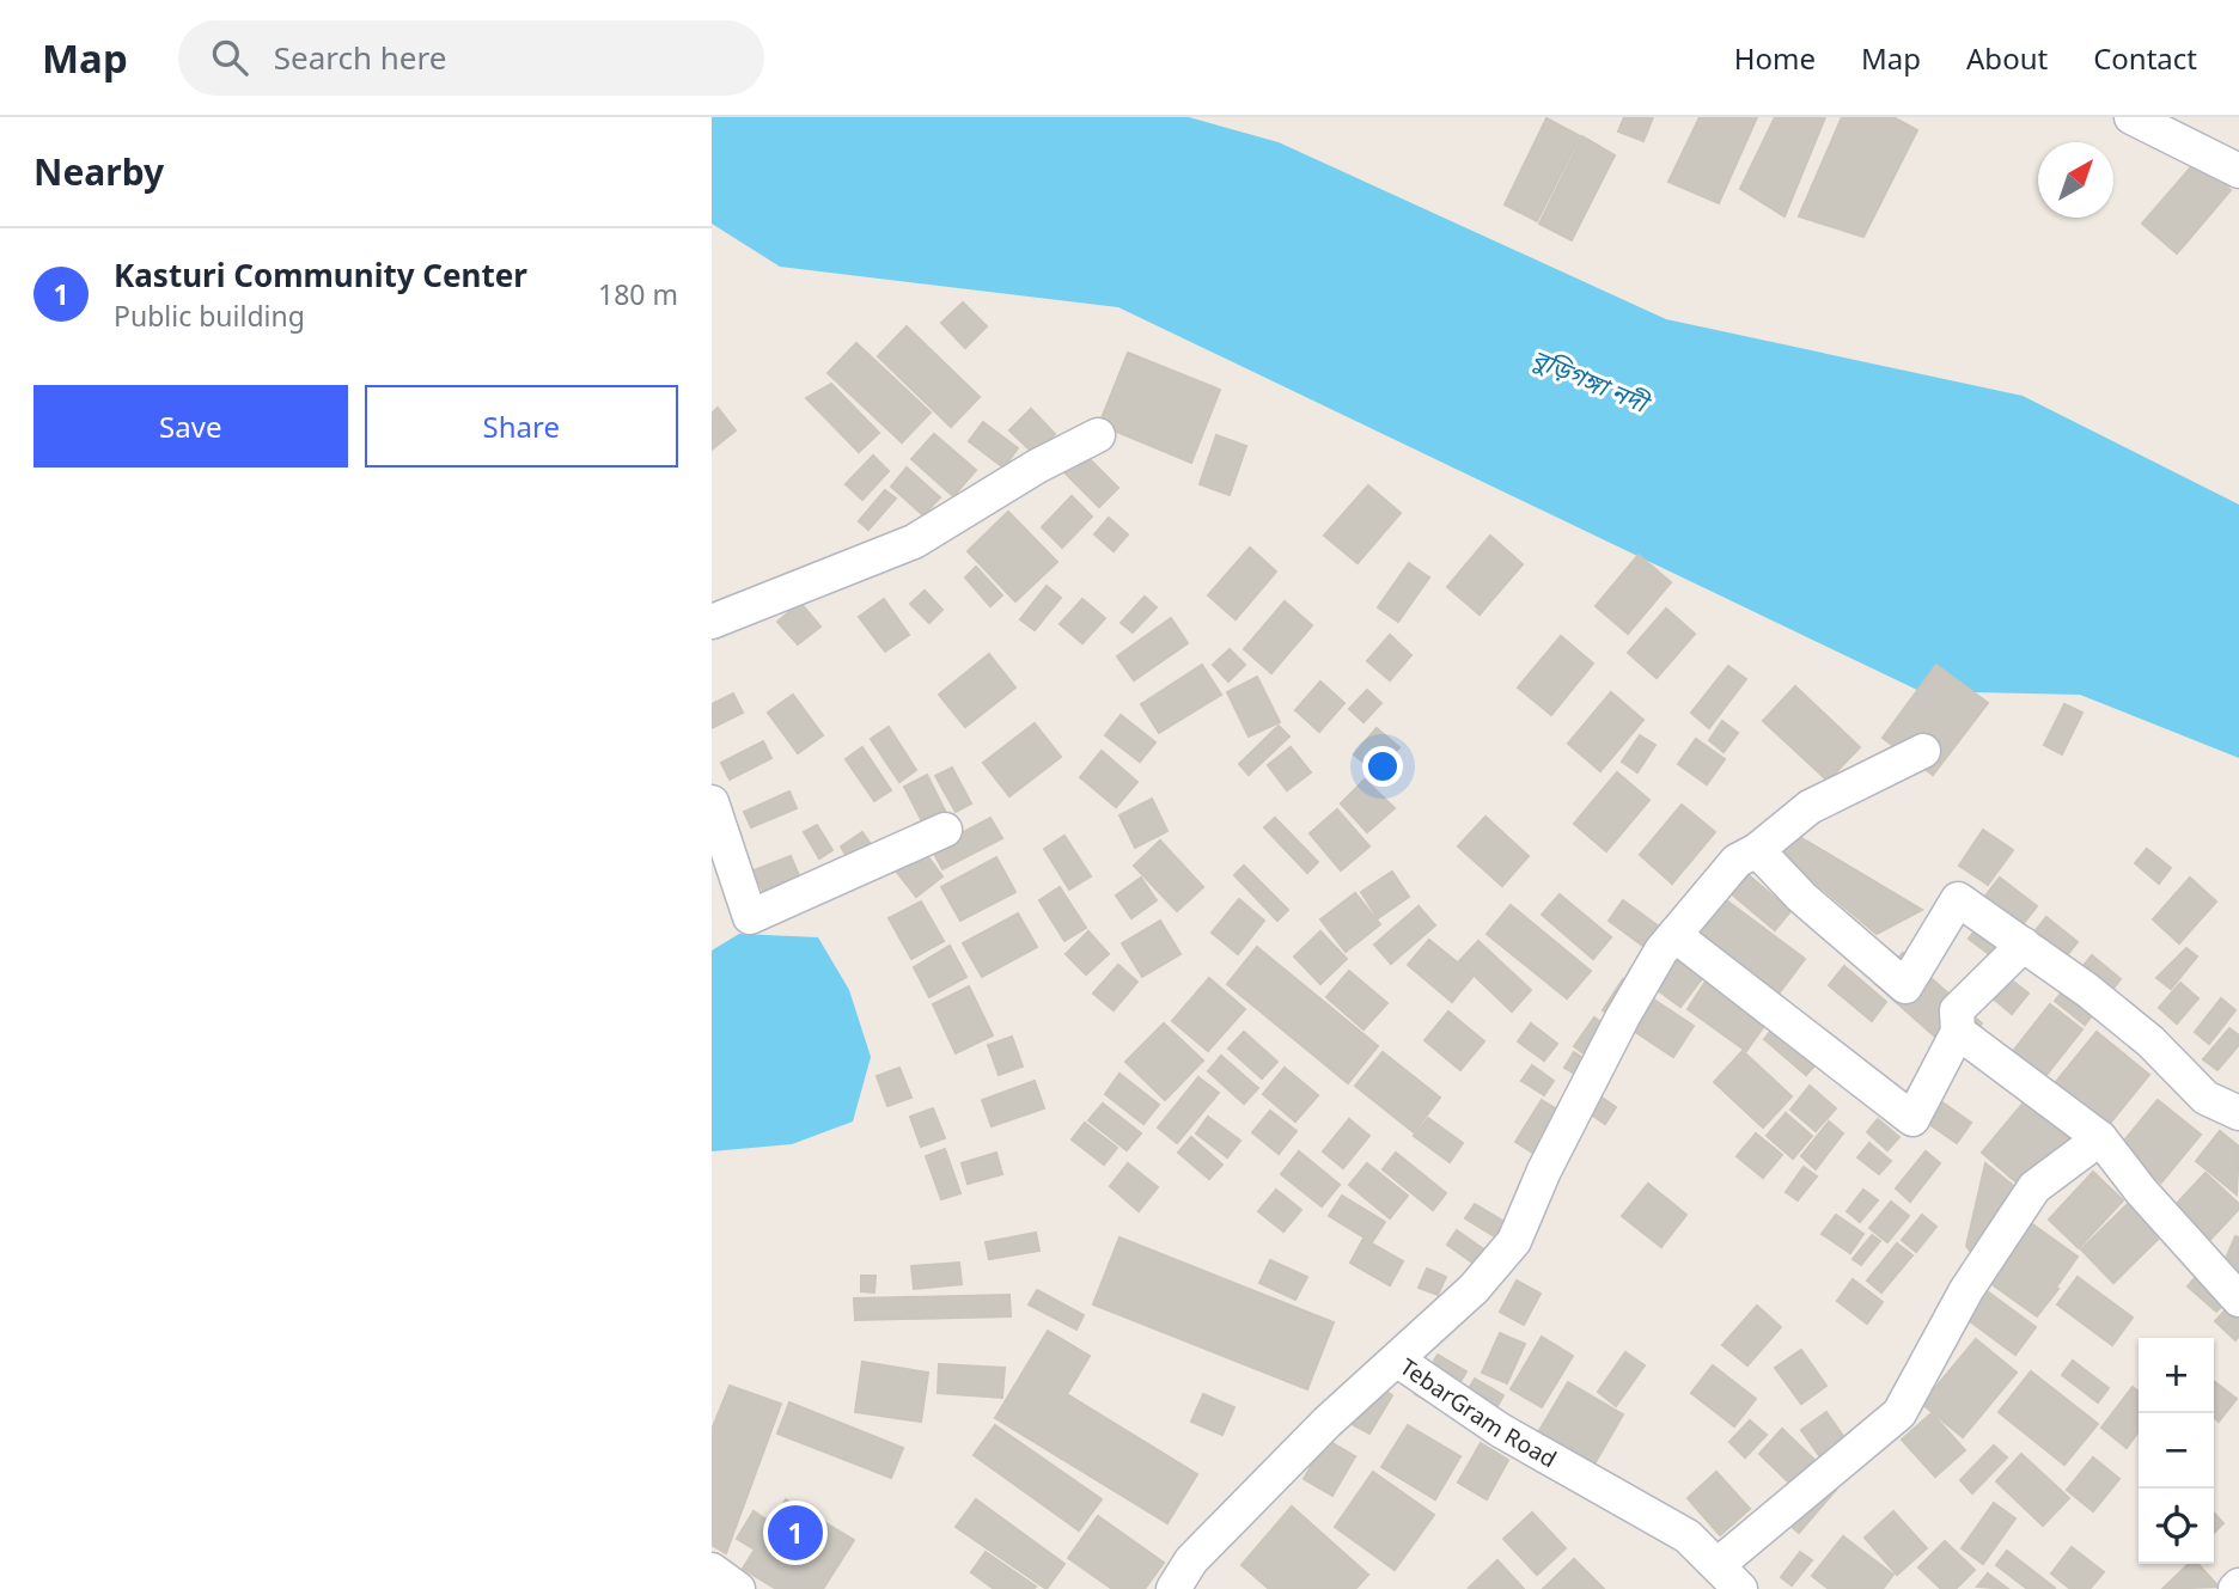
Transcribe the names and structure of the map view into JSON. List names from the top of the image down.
{
  "streets": {
    "street": ["TebarGram Road"]
  },
  "water": ["বুড়িগঙ্গা নদী"],
  "north": "top right",
  "page": {
    "header": "Map",
    "search": "Search here",
    "nav": [
      "Home",
      "Map",
      "About",
      "Contact"
    ],
    "heading": "Nearby",
    "list": [
      {
        "mark": "1",
        "name": "Kasturi Community Center",
        "note": "Public building",
        "value": "180 m"
      }
    ],
    "buttons": ["Save", "Share"],
    "map_buttons": ["+", "−"],
    "pins": "1"
  }
}
